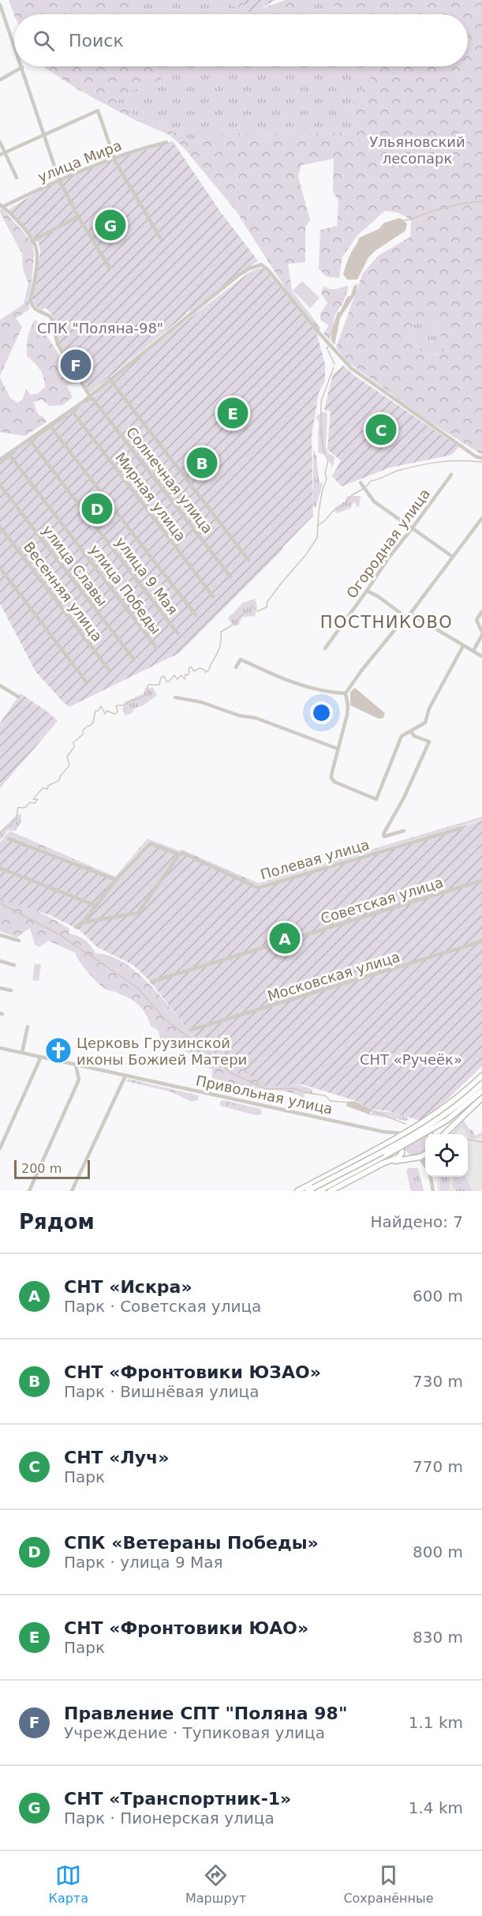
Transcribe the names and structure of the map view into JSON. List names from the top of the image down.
{
  "streets": {
    "street": [
      "улица Мира",
      "Солнечная улица",
      "Мирная улица",
      "Огородная улица",
      "улица Славы",
      "улица 9 Мая",
      "улица Победы",
      "Весенняя улица",
      "Полевая улица",
      "Советская улица",
      "Московская улица",
      "Привольная улица"
    ]
  },
  "districts": ["ПОСТНИКОВО"],
  "parks": ["Ульяновский лесопарк", "СПК \"Поляна-98\"", "СНТ «Ручеёк»"],
  "places": {
    "church": ["Церковь Грузинской иконы Божией Матери"]
  },
  "scale_bar": "200 m",
  "page": {
    "search": "Поиск",
    "pins": [
      "G",
      "F",
      "E",
      "C",
      "B",
      "D",
      "A"
    ],
    "scale": "200 m",
    "heading": ["Рядом", "Найдено: 7"],
    "list": [
      {
        "mark": "A",
        "name": "СНТ «Искра»",
        "note": "Парк · Советская улица",
        "value": "600 m"
      },
      {
        "mark": "B",
        "name": "СНТ «Фронтовики ЮЗАО»",
        "note": "Парк · Вишнёвая улица",
        "value": "730 m"
      },
      {
        "mark": "C",
        "name": "СНТ «Луч»",
        "note": "Парк",
        "value": "770 m"
      },
      {
        "mark": "D",
        "name": "СПК «Ветераны Победы»",
        "note": "Парк · улица 9 Мая",
        "value": "800 m"
      },
      {
        "mark": "E",
        "name": "СНТ «Фронтовики ЮАО»",
        "note": "Парк",
        "value": "830 m"
      },
      {
        "mark": "F",
        "name": "Правление СПТ \"Поляна 98\"",
        "note": "Учреждение · Тупиковая улица",
        "value": "1.1 km"
      },
      {
        "mark": "G",
        "name": "СНТ «Транспортник-1»",
        "note": "Парк · Пионерская улица",
        "value": "1.4 km"
      }
    ],
    "nav": ["Карта", "Маршрут", "Сохранённые"]
  }
}
